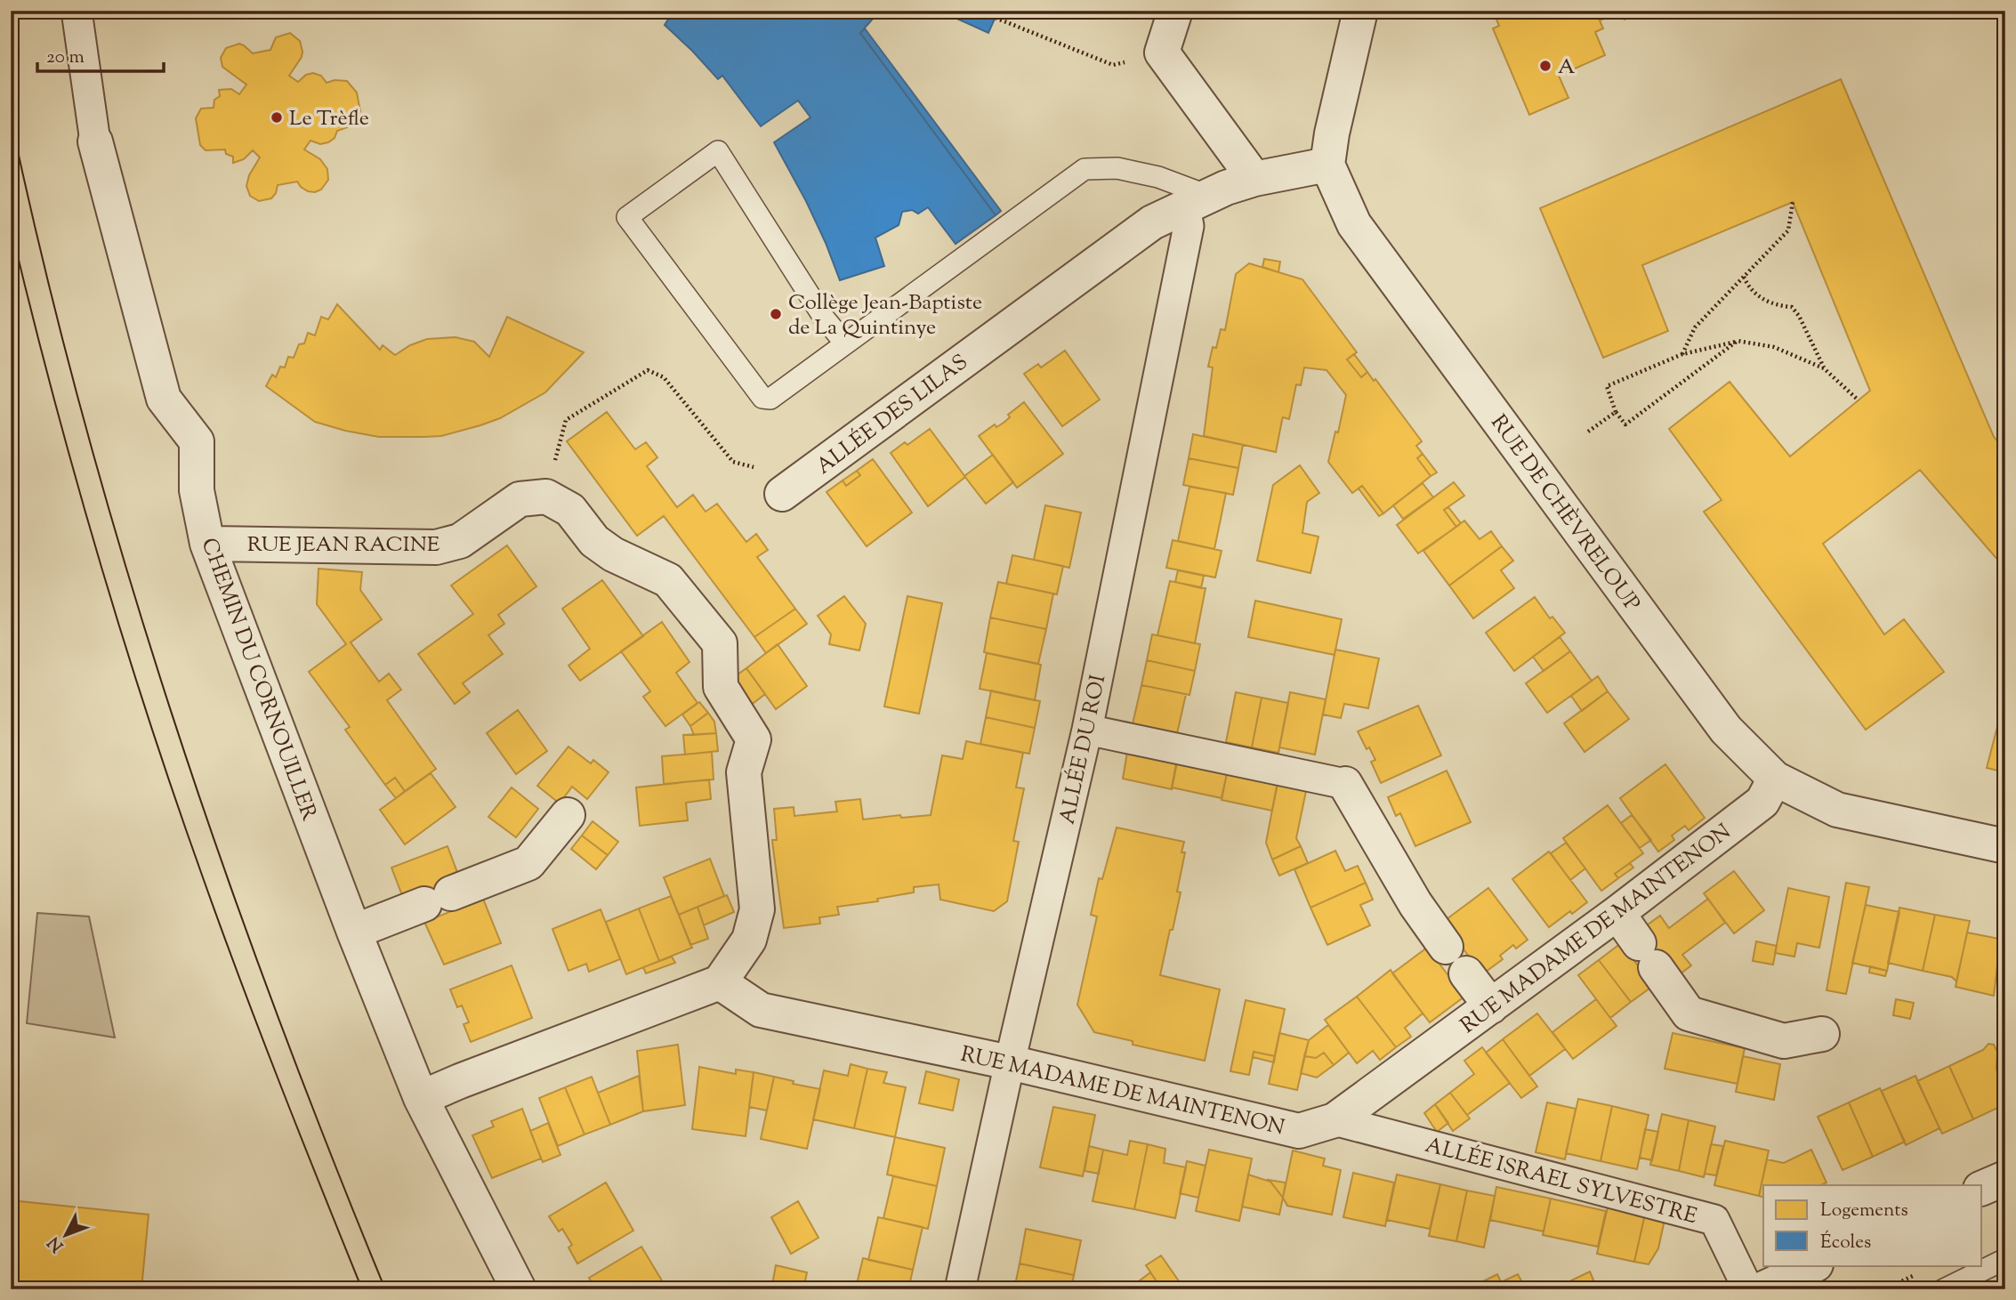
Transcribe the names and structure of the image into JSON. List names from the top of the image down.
{
  "streets": {
    "street": [
      "ALLÉE DES LILAS",
      "RUE DE CHÈVRELOUP",
      "RUE JEAN RACINE",
      "CHEMIN DU CORNOUILLER",
      "ALLÉE DU ROI",
      "RUE MADAME DE MAINTENON",
      "ALLÉE ISRAEL SYLVESTRE"
    ]
  },
  "crossings": [
    ["ALLÉE DES LILAS", "RUE DE CHÈVRELOUP"],
    ["ALLÉE DES LILAS", "ALLÉE DU ROI"],
    ["RUE DE CHÈVRELOUP", "RUE MADAME DE MAINTENON"],
    ["RUE JEAN RACINE", "CHEMIN DU CORNOUILLER"],
    ["ALLÉE DU ROI", "RUE MADAME DE MAINTENON"],
    ["RUE MADAME DE MAINTENON", "ALLÉE ISRAEL SYLVESTRE"]
  ],
  "places": ["A", "Le Trèfle", "Collège Jean-Baptiste de La Quintinye"],
  "legend": ["Logements", "Écoles"],
  "scale_bar": "20 m",
  "north": "bottom left"
}
